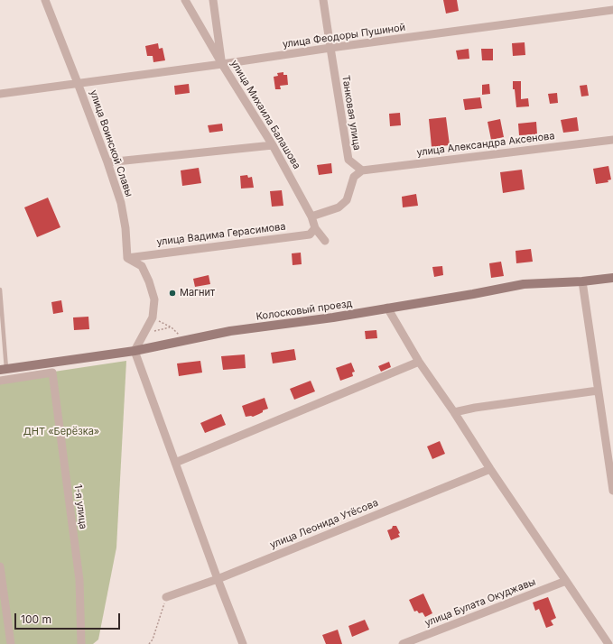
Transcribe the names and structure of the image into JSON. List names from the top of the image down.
{
  "streets": {
    "street": [
      "улица Феодоры Пушиной",
      "Танковая улица",
      "улица Михаила Балашова",
      "улица Воинской Славы",
      "улица Александра Аксенова",
      "улица Вадима Герасимова",
      "Колосковый проезд",
      "1-я улица",
      "улица Леонида Утёсова",
      "улица Булата Окуджавы"
    ]
  },
  "crossings": [
    ["улица Феодоры Пушиной", "Танковая улица"],
    ["улица Феодоры Пушиной", "улица Михаила Балашова"],
    ["улица Феодоры Пушиной", "улица Воинской Славы"],
    ["Танковая улица", "улица Александра Аксенова"],
    ["улица Михаила Балашова", "улица Вадима Герасимова"],
    ["улица Воинской Славы", "улица Вадима Герасимова"]
  ],
  "parks": ["ДНТ «Берёзка»"],
  "places": ["Магнит"],
  "scale_bar": "100 m"
}
